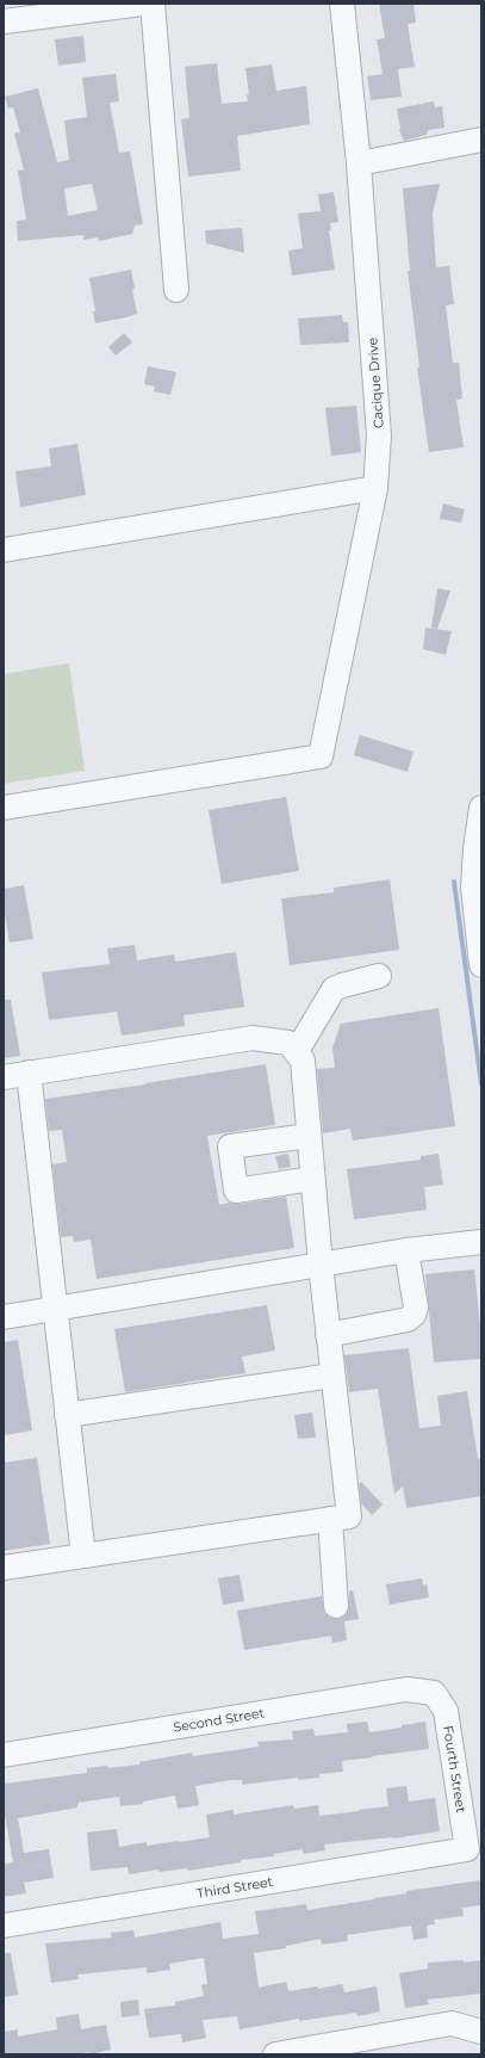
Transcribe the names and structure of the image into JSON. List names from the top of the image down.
{
  "streets": {
    "street": [
      "Cacique Drive",
      "Second Street",
      "Fourth Street",
      "Third Street"
    ]
  },
  "crossings": [
    ["Second Street", "Fourth Street"],
    ["Fourth Street", "Third Street"]
  ]
}
